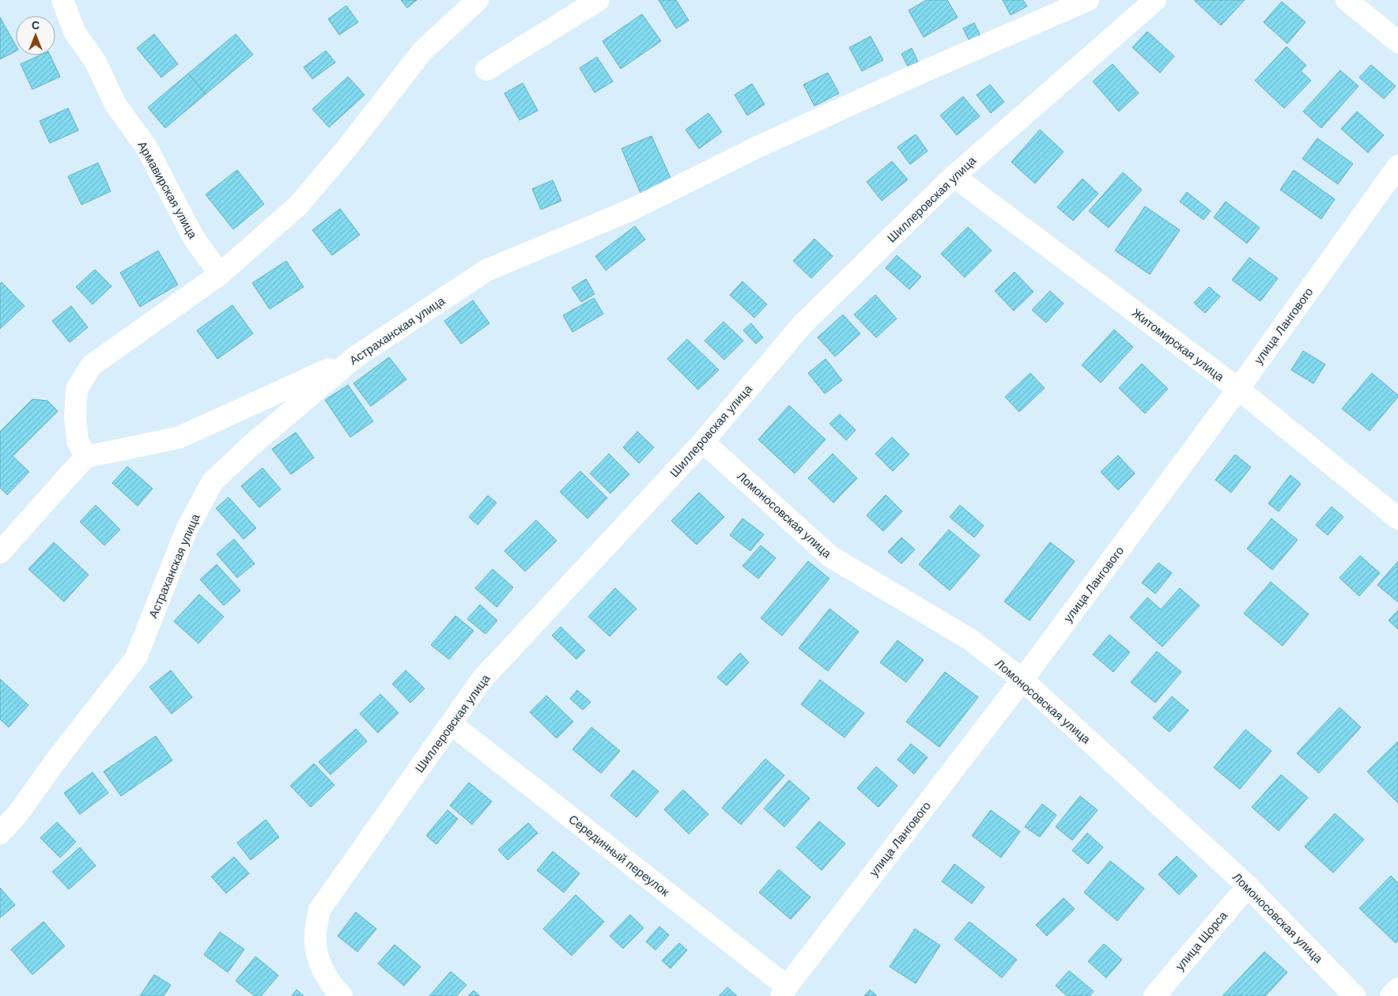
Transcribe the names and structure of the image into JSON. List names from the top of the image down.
{
  "streets": {
    "street": [
      "Армавирская улица",
      "Шиллеровская улица",
      "улица Лангового",
      "Астраханская улица",
      "Житомирская улица",
      "Ломоносовская улица",
      "Серединный переулок",
      "улица Щорса"
    ]
  },
  "crossings": [
    ["Шиллеровская улица", "Житомирская улица"],
    ["Шиллеровская улица", "Ломоносовская улица"],
    ["Шиллеровская улица", "Серединный переулок"],
    ["улица Лангового", "Житомирская улица"],
    ["улица Лангового", "Ломоносовская улица"],
    ["улица Лангового", "Серединный переулок"],
    ["Ломоносовская улица", "улица Щорса"]
  ],
  "north": "top"
}
